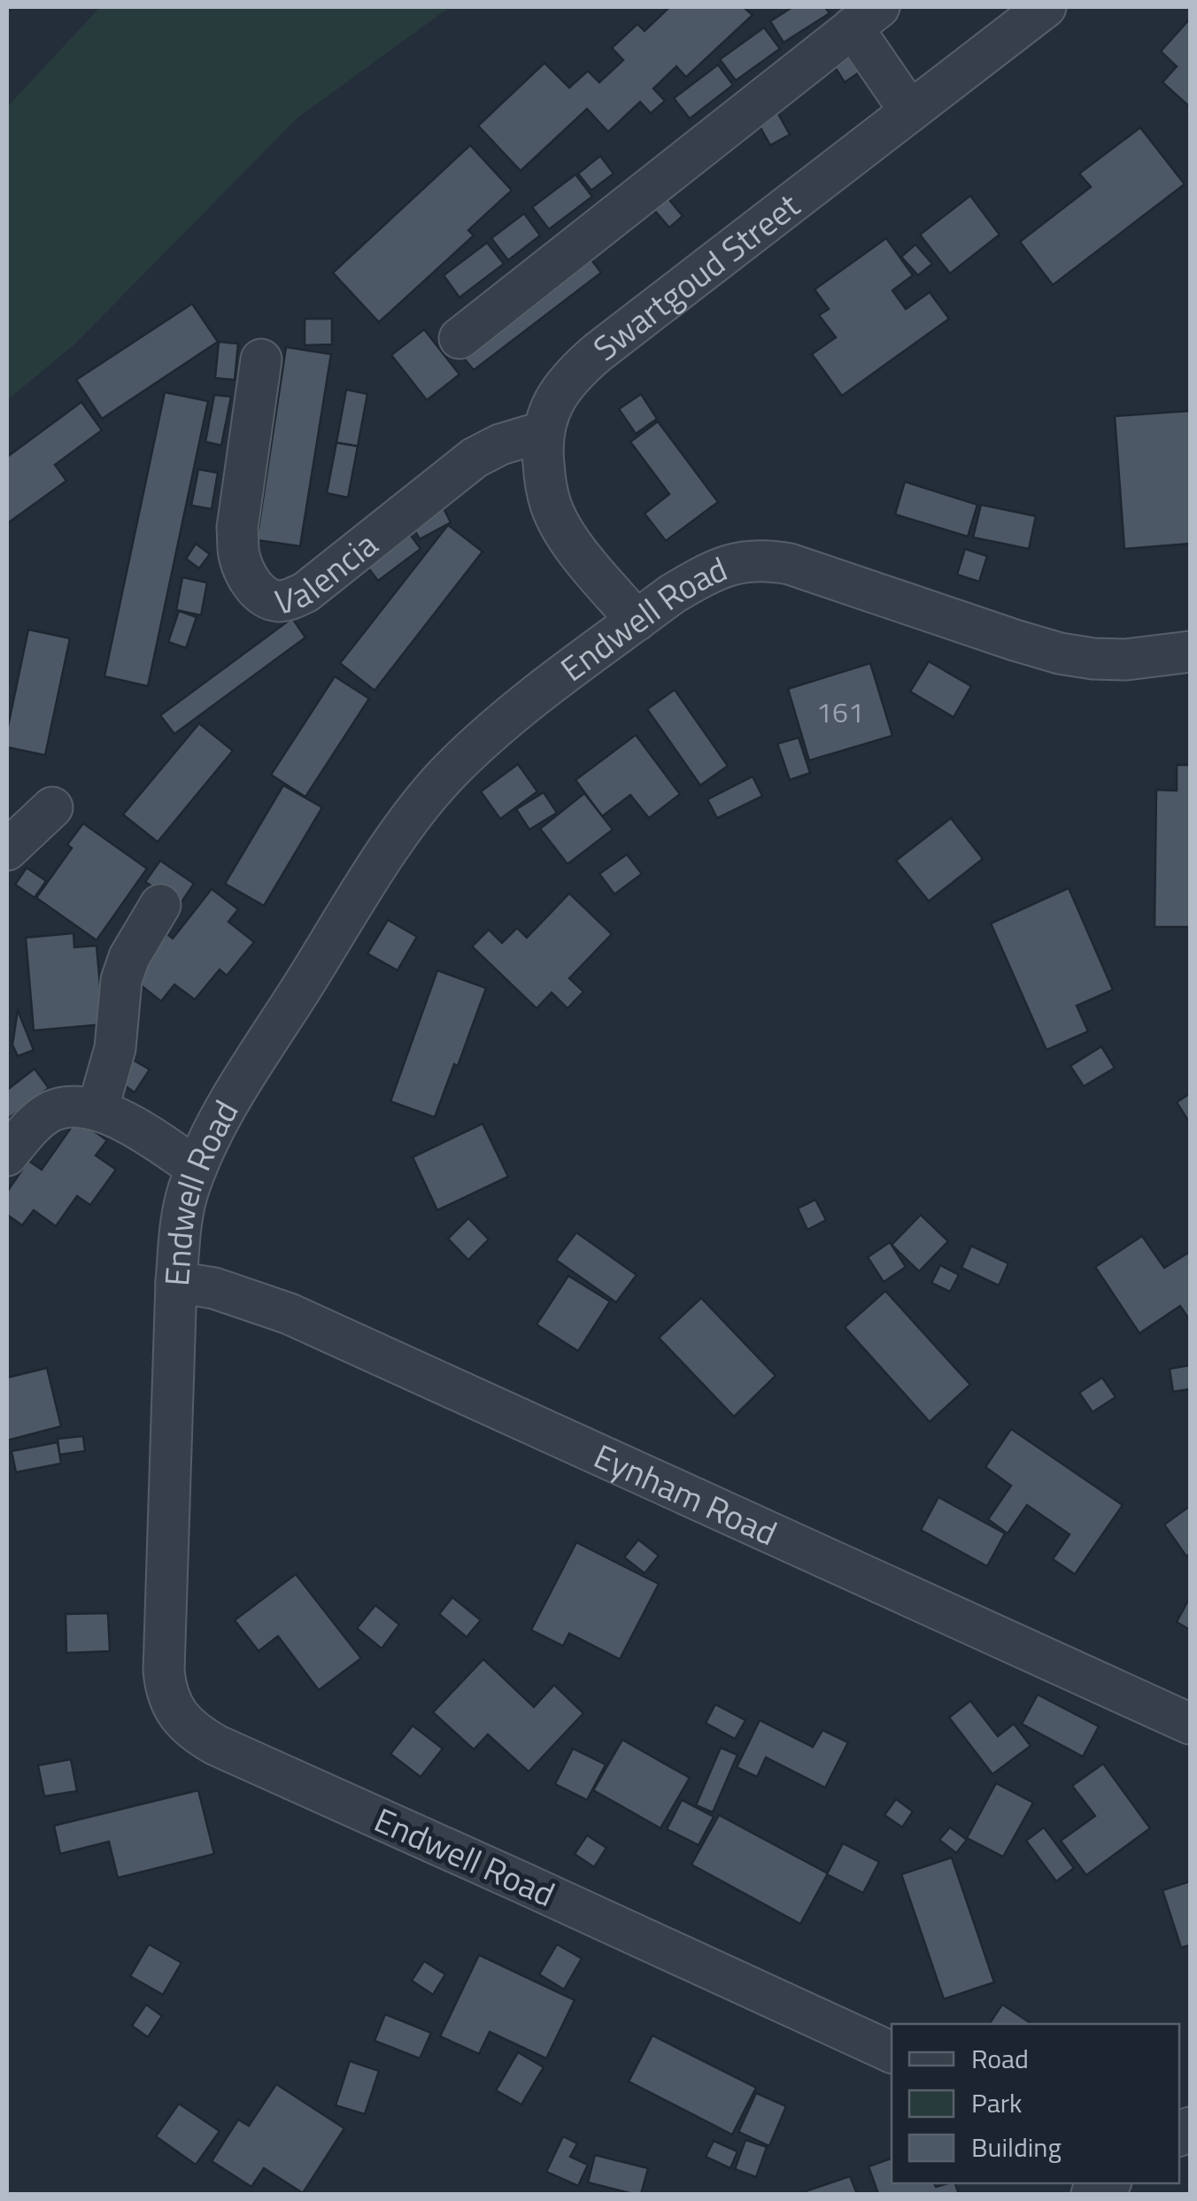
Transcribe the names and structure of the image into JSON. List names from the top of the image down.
{
  "streets": {
    "street": [
      "Swartgoud Street",
      "Valencia",
      "Endwell Road",
      "Eynham Road"
    ]
  },
  "crossings": [
    ["Swartgoud Street", "Valencia"],
    ["Swartgoud Street", "Endwell Road"],
    ["Endwell Road", "Eynham Road"]
  ],
  "house_numbers": ["161"],
  "legend": ["Road", "Park", "Building"]
}
